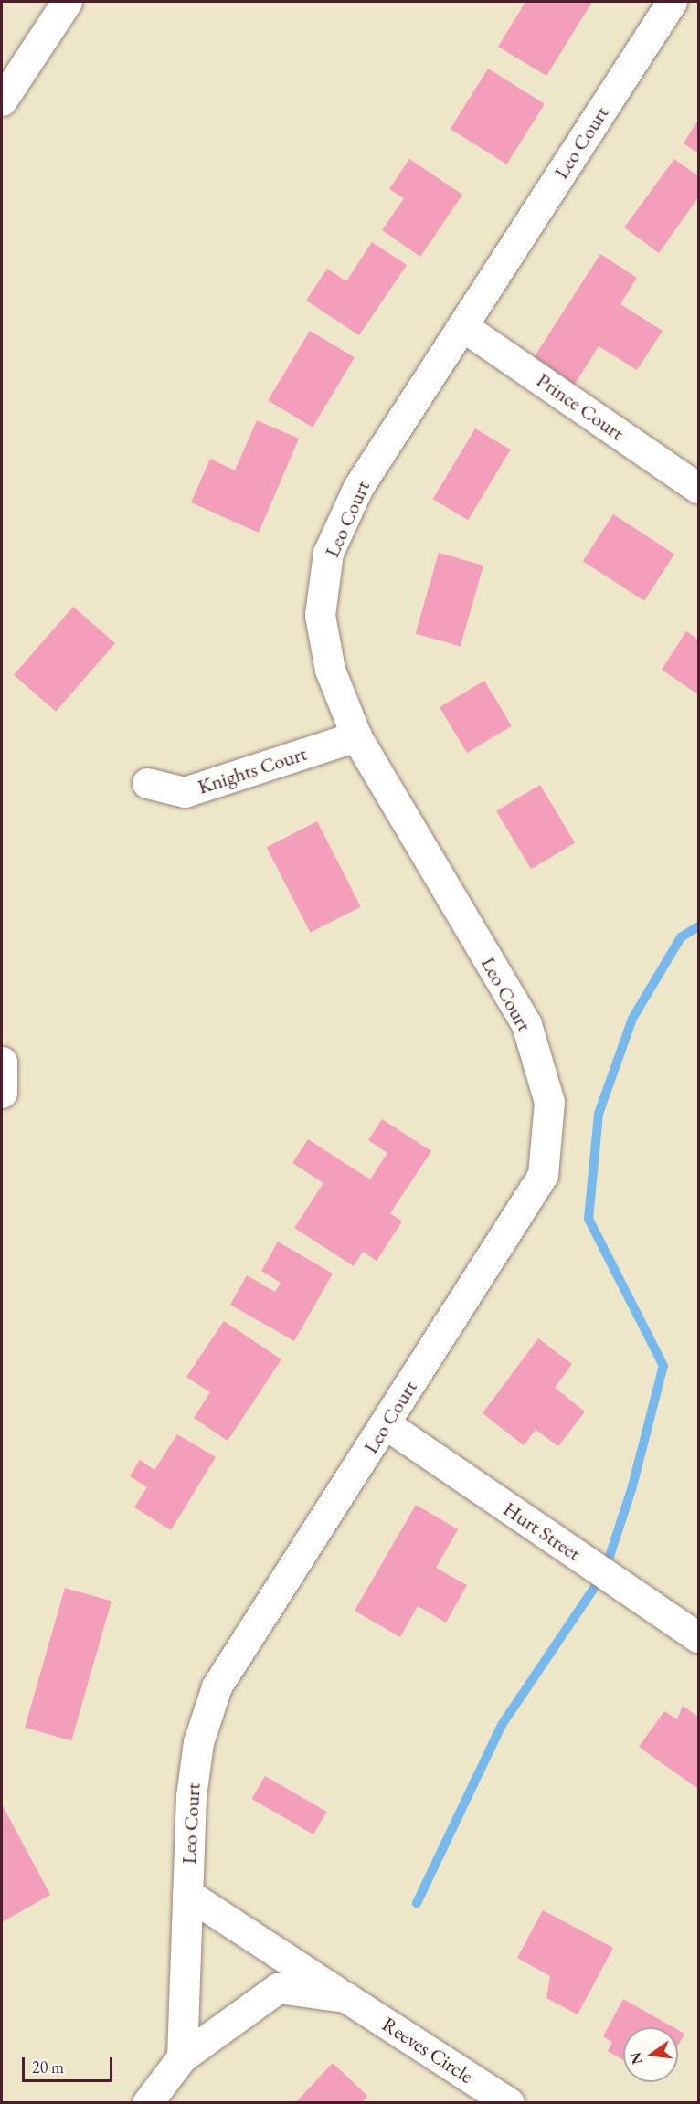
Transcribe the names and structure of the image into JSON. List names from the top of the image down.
{
  "streets": {
    "street": [
      "Leo Court",
      "Prince Court",
      "Knights Court",
      "Hurt Street",
      "Reeves Circle"
    ]
  },
  "crossings": [
    ["Leo Court", "Prince Court"],
    ["Leo Court", "Knights Court"],
    ["Leo Court", "Hurt Street"],
    ["Leo Court", "Reeves Circle"]
  ],
  "scale_bar": "20 m",
  "north": "left"
}
